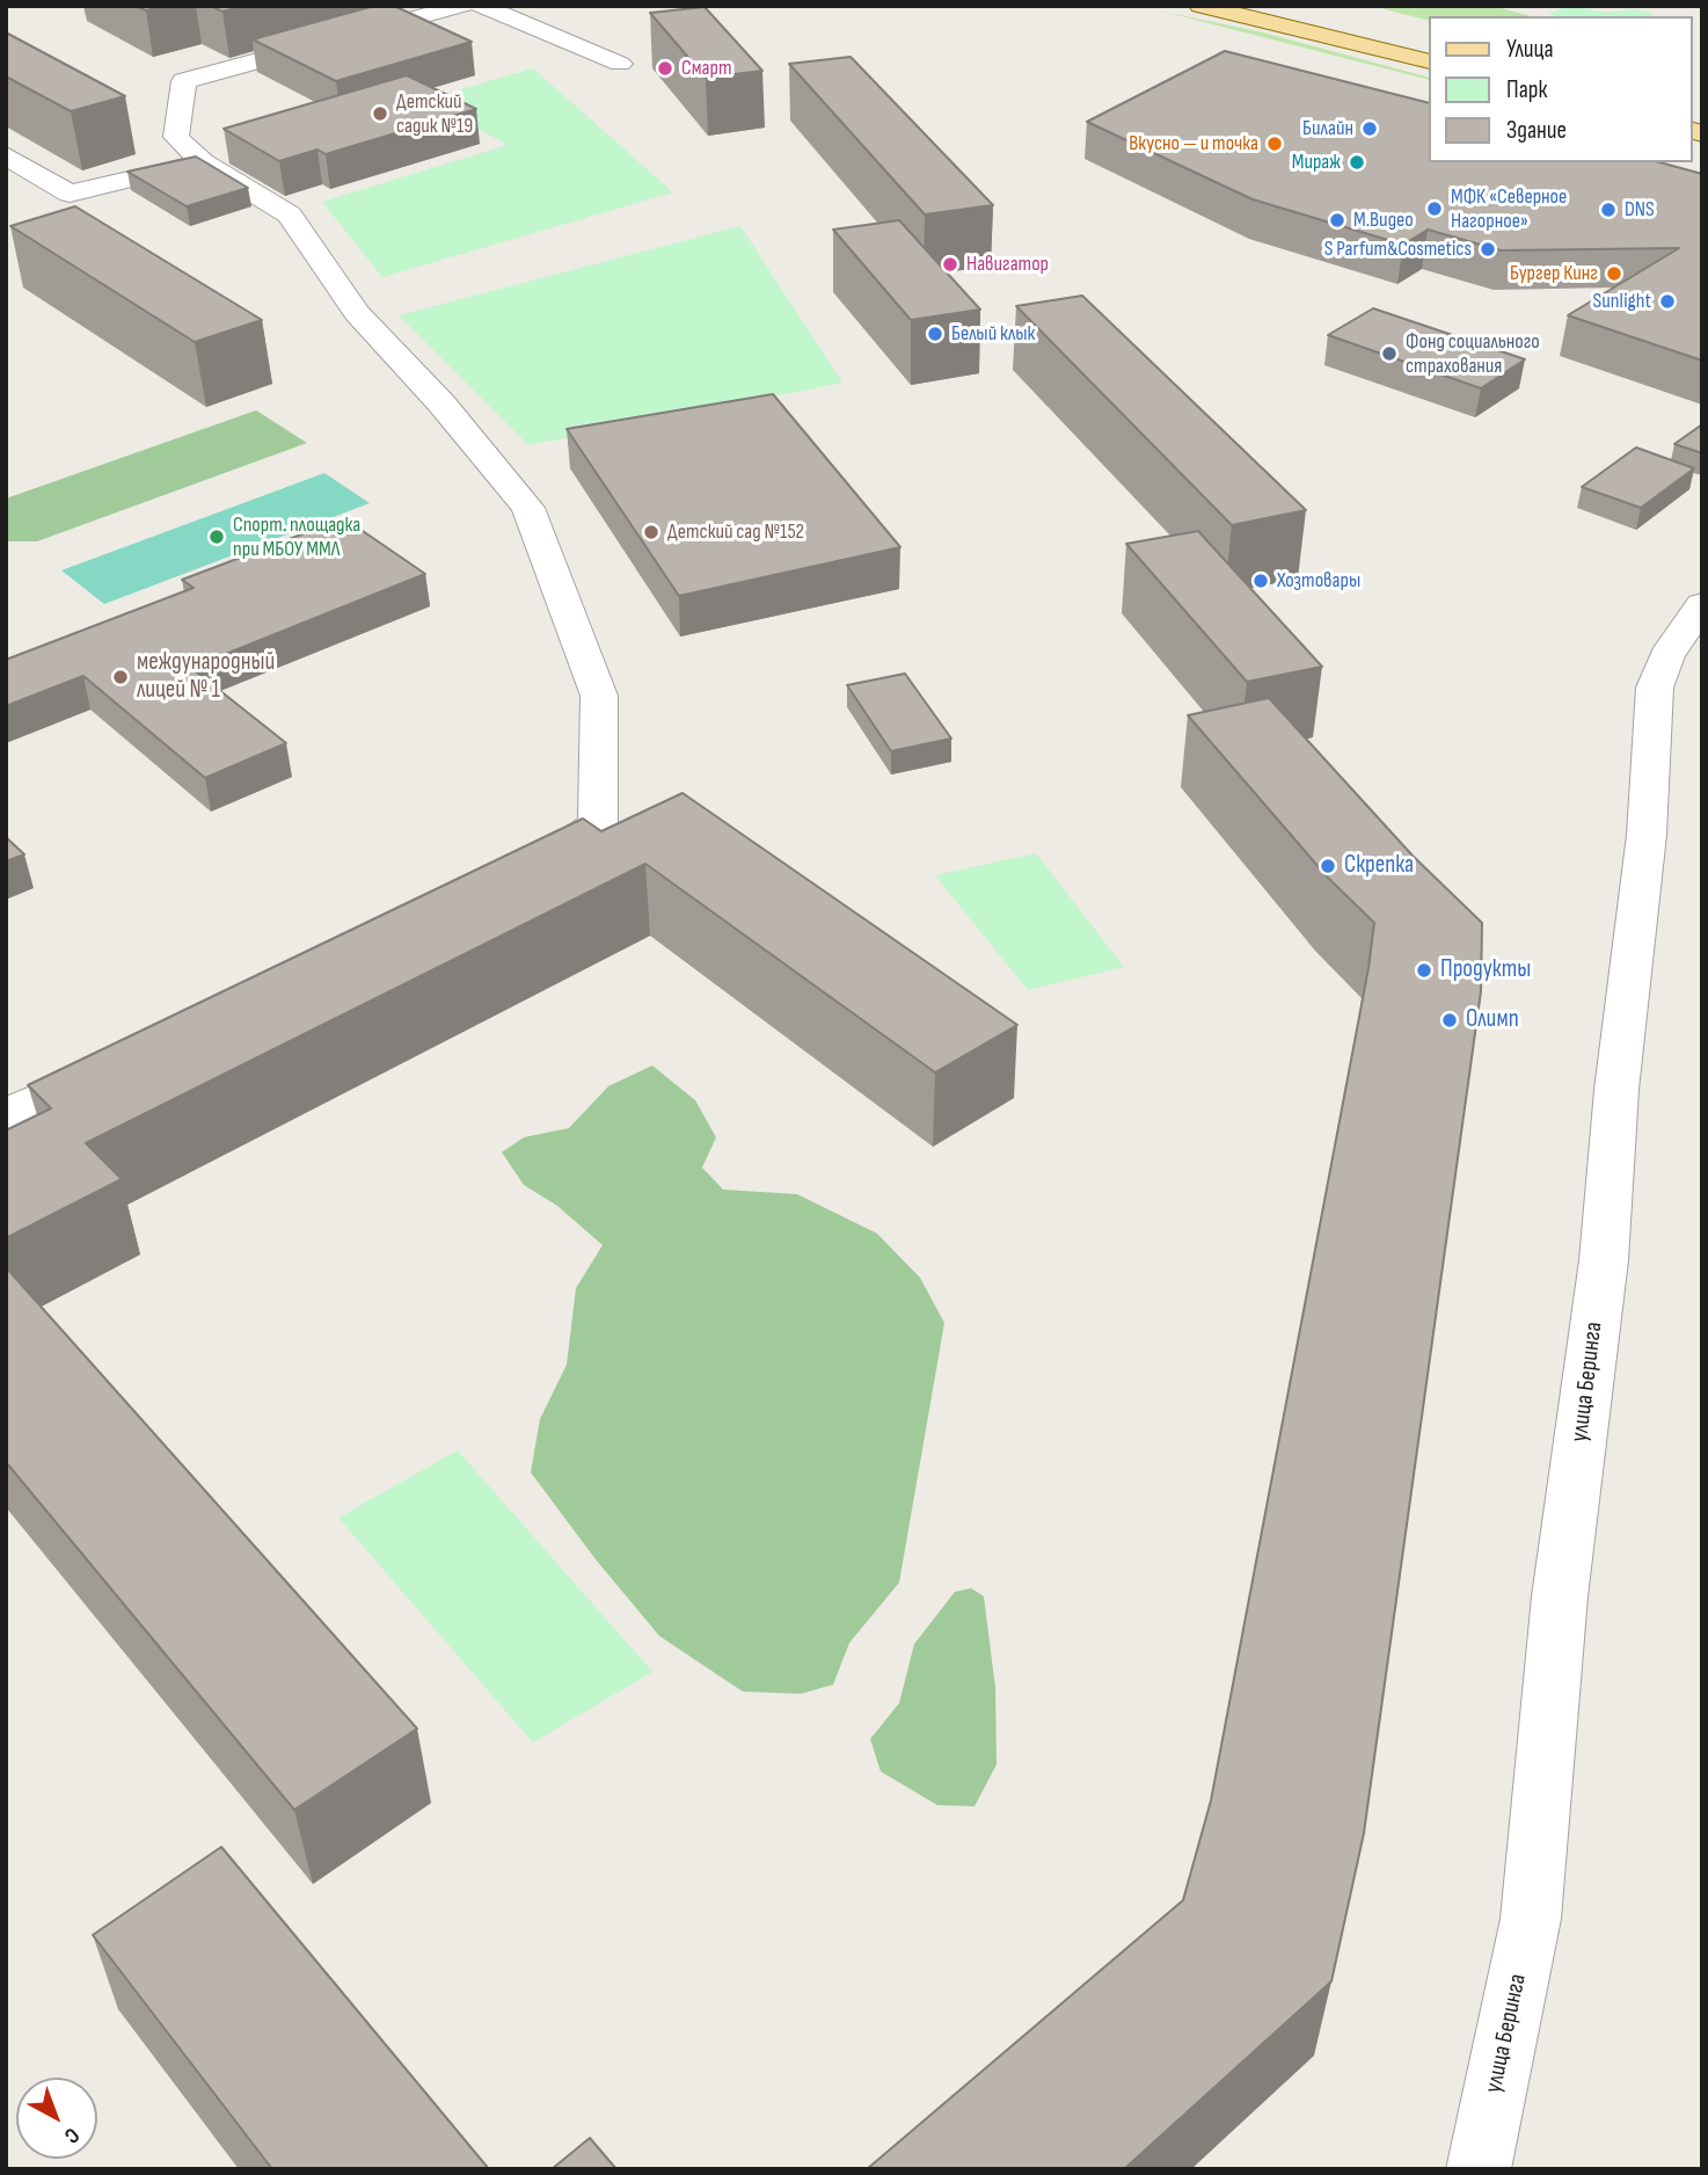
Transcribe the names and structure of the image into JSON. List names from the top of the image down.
{
  "streets": {
    "street": ["улица Беринга"]
  },
  "places": [
    "Смарт",
    "Детский садик №19",
    "Билайн",
    "Вкусно — и точка",
    "Мираж",
    "МФК «Северное Нагорное»",
    "DNS",
    "М.Видео",
    "S Parfum&Cosmetics",
    "Навигатор",
    "Бургер Кинг",
    "Sunlight",
    "Белый клык",
    "Фонд социального страхования",
    "Детский сад №152",
    "Спорт. площадка при МБОУ ММЛ",
    "Хозтовары",
    "международный лицей № 1",
    "Скрепка",
    "Продукты",
    "Олимп"
  ],
  "legend": ["Улица", "Парк", "Здание"],
  "north": "bottom right"
}
